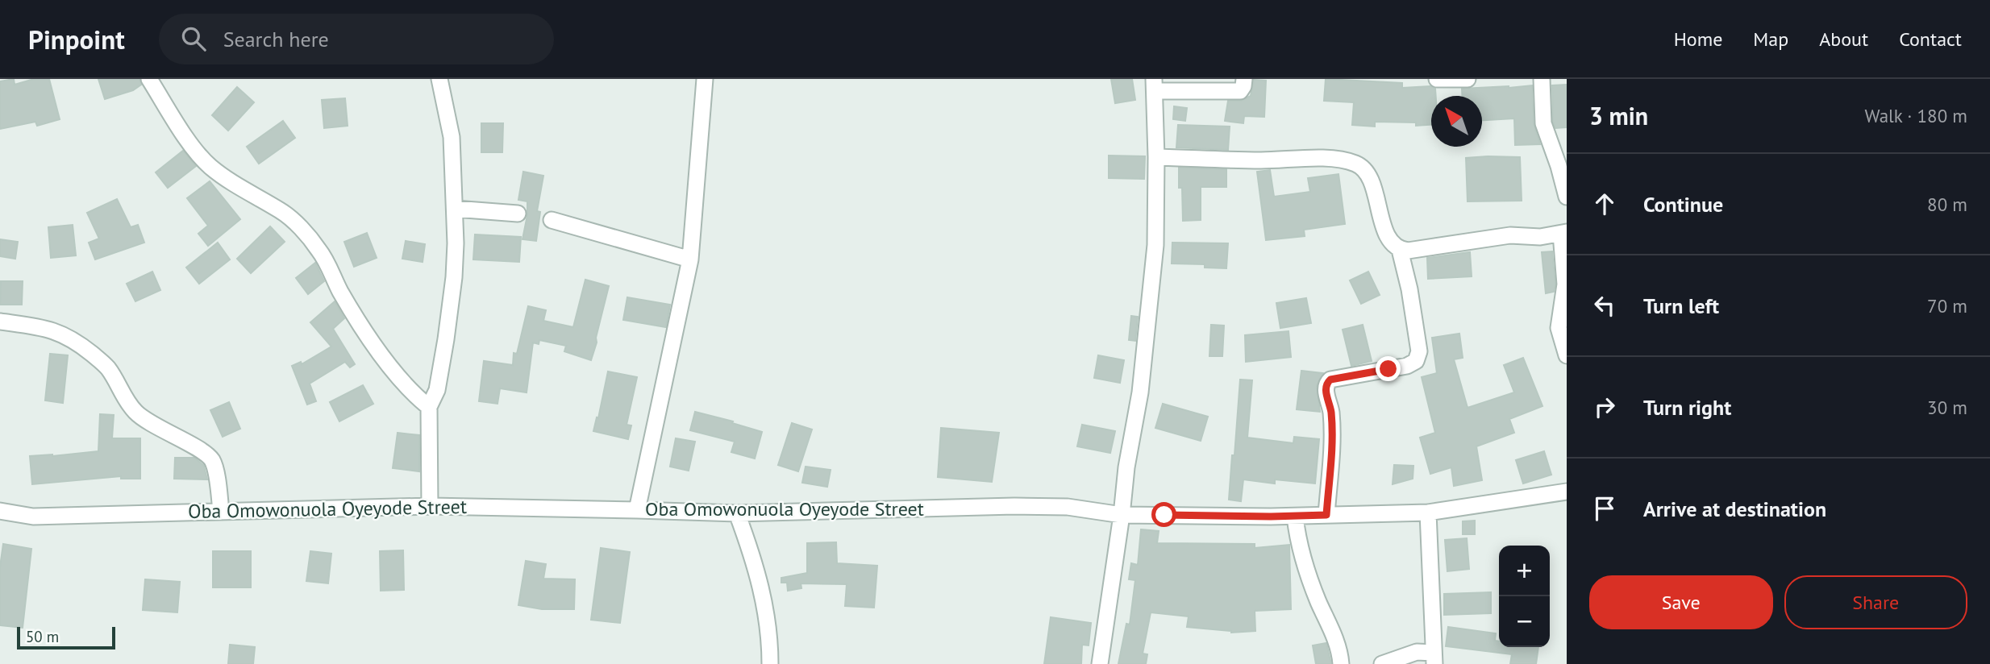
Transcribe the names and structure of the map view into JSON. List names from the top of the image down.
{
  "streets": {
    "street": ["Oba Omowonuola Oyeyode Street"]
  },
  "scale_bar": "50 m",
  "north": "top left",
  "page": {
    "header": "Pinpoint",
    "search": "Search here",
    "nav": [
      "Home",
      "Map",
      "About",
      "Contact"
    ],
    "heading": ["3 min", "Walk · 180 m"],
    "list": [
      ["Continue", "80 m"],
      ["Turn left", "70 m"],
      ["Turn right", "30 m"],
      "Arrive at destination"
    ],
    "map_buttons": ["+", "−"],
    "buttons": ["Save", "Share"],
    "scale": "50 m"
  }
}
